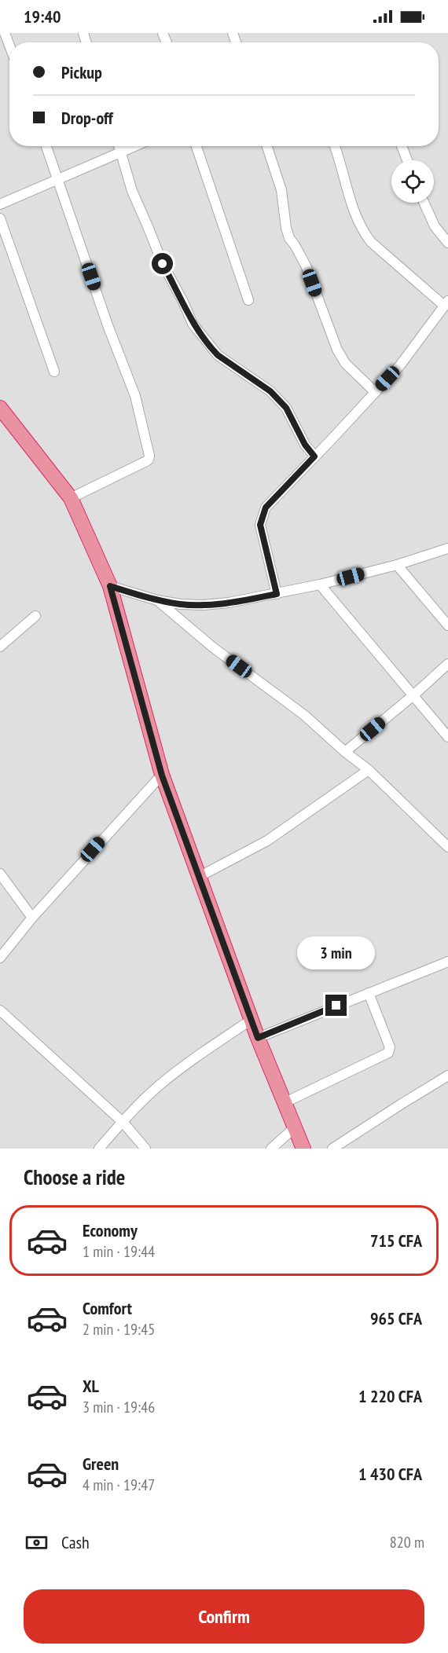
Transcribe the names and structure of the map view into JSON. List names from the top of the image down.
{
  "page": {
    "status": "19:40",
    "banner": ["Pickup", "Drop-off"],
    "bubble": "3 min",
    "heading": "Choose a ride",
    "list": [
      {
        "name": "Economy",
        "note": "1 min · 19:44",
        "value": "715 CFA"
      },
      {
        "name": "Comfort",
        "note": "2 min · 19:45",
        "value": "965 CFA"
      },
      {
        "name": "XL",
        "note": "3 min · 19:46",
        "value": "1 220 CFA"
      },
      {
        "name": "Green",
        "note": "4 min · 19:47",
        "value": "1 430 CFA"
      }
    ],
    "pay": ["Cash", "820 m"],
    "buttons": "Confirm"
  }
}
